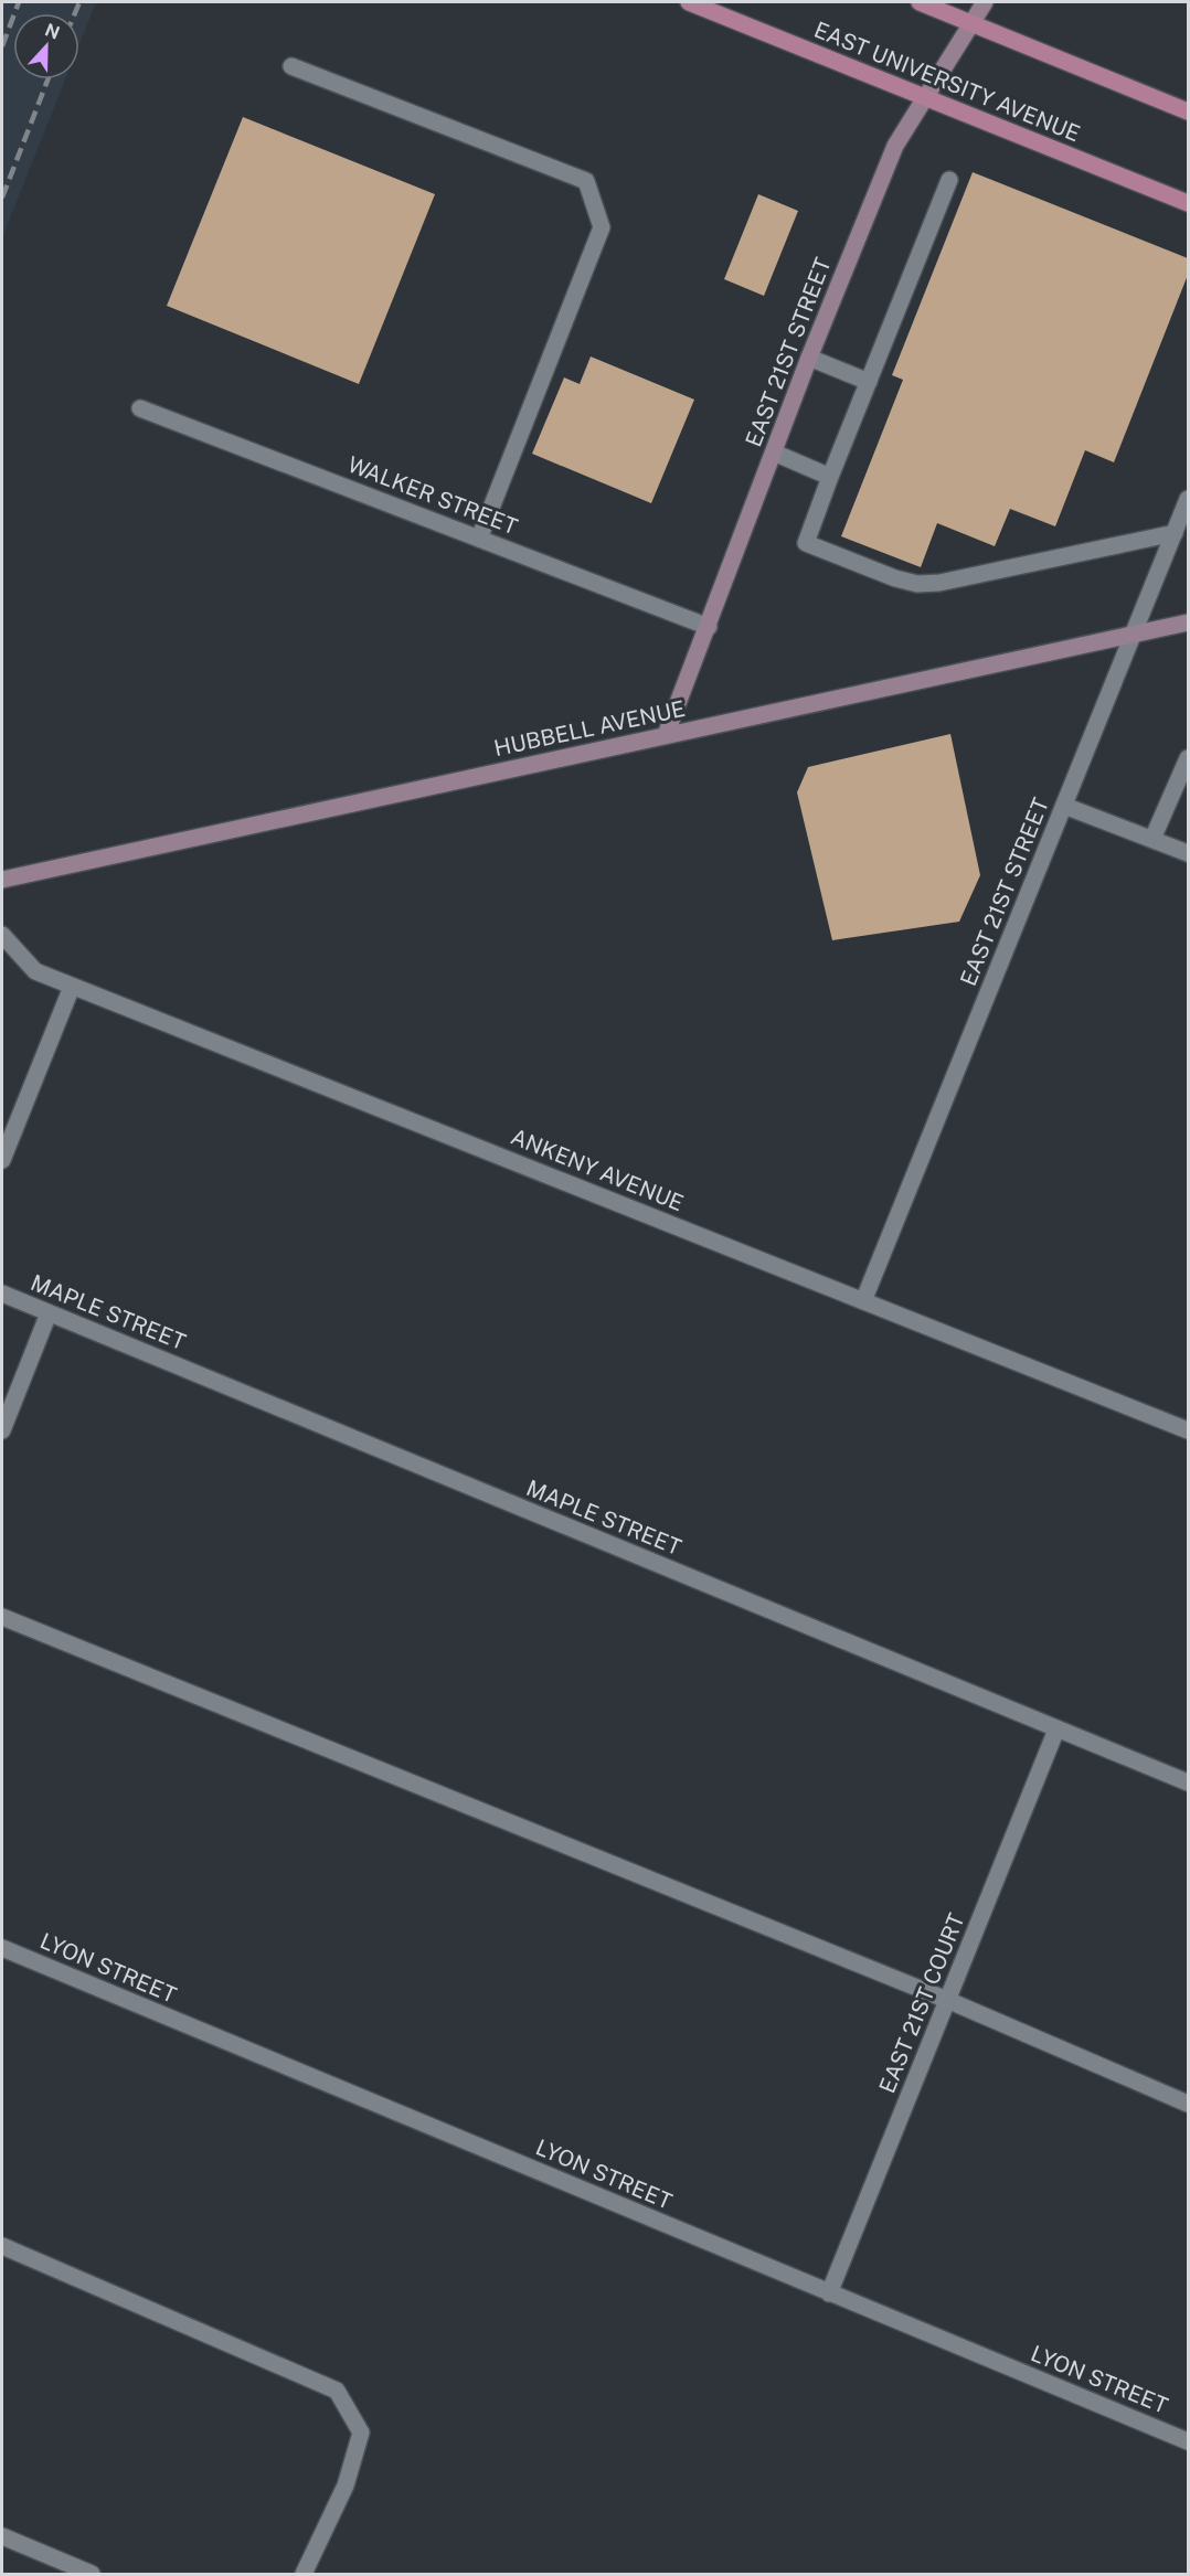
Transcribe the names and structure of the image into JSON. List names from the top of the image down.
{
  "streets": {
    "main road": ["EAST UNIVERSITY AVENUE", "EAST 21ST STREET", "HUBBELL AVENUE"],
    "street": [
      "WALKER STREET",
      "ANKENY AVENUE",
      "MAPLE STREET",
      "LYON STREET",
      "EAST 21ST COURT"
    ]
  },
  "crossings": [
    ["EAST UNIVERSITY AVENUE", "EAST 21ST STREET"],
    ["EAST 21ST STREET", "WALKER STREET"],
    ["EAST 21ST STREET", "HUBBELL AVENUE"],
    ["EAST 21ST STREET", "ANKENY AVENUE"],
    ["MAPLE STREET", "EAST 21ST COURT"],
    ["LYON STREET", "EAST 21ST COURT"]
  ],
  "north": "top"
}
